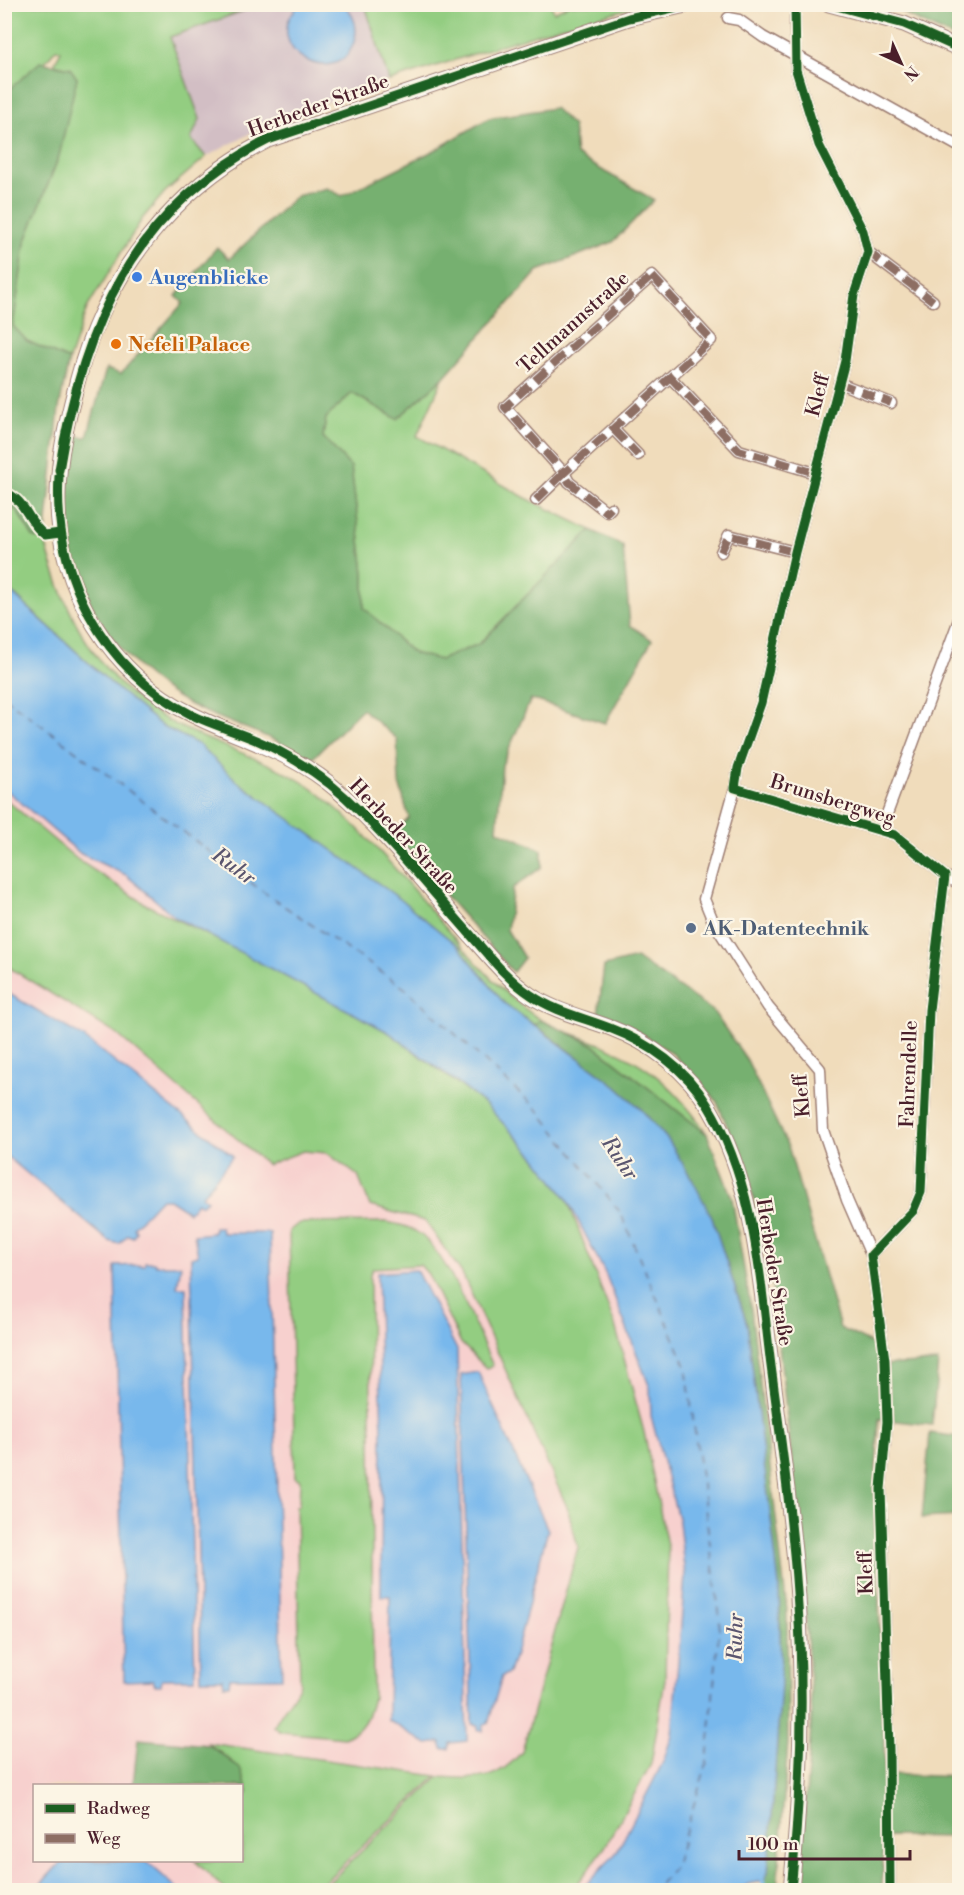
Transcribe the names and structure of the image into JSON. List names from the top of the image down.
{
  "streets": {
    "main road": ["Herbeder Straße"],
    "street": [
      "Tellmannstraße",
      "Kleff",
      "Brunsbergweg",
      "Fahrendelle"
    ]
  },
  "crossings": [
    ["Kleff", "Brunsbergweg"],
    ["Kleff", "Fahrendelle"],
    ["Brunsbergweg", "Fahrendelle"]
  ],
  "water": ["Ruhr"],
  "places": ["Augenblicke", "Nefeli Palace", "AK-Datentechnik"],
  "legend": ["Radweg", "Weg"],
  "scale_bar": "100 m",
  "north": "bottom right"
}
